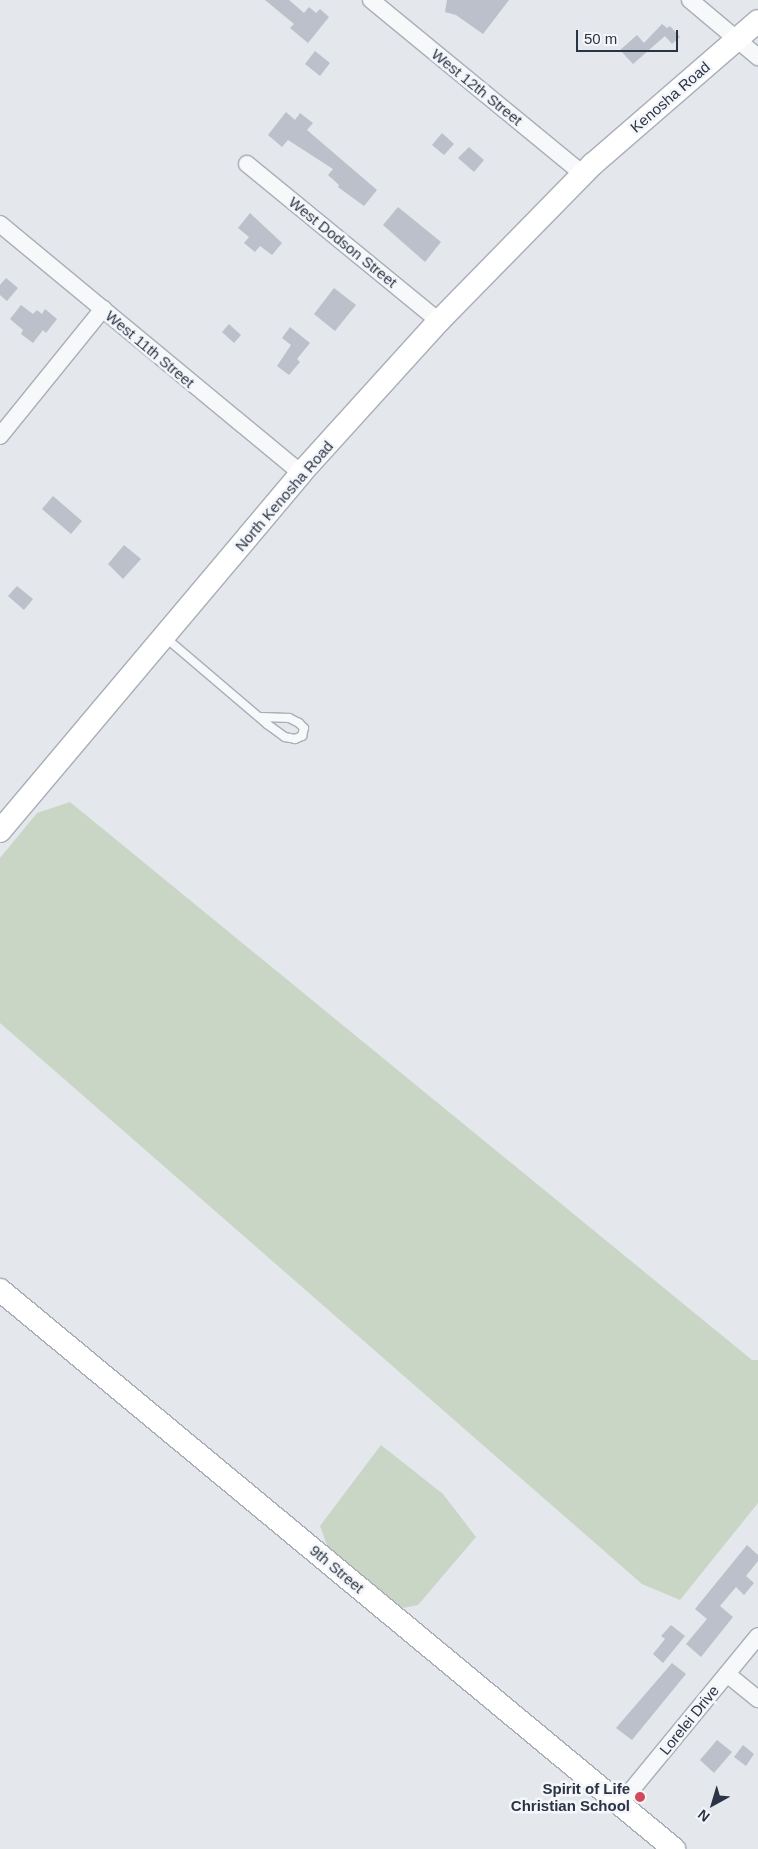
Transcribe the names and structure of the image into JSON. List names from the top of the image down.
{
  "streets": {
    "street": [
      "West 12th Street",
      "Kenosha Road",
      "West Dodson Street",
      "West 11th Street",
      "North Kenosha Road",
      "9th Street",
      "Lorelei Drive"
    ]
  },
  "crossings": [
    ["West 12th Street", "Kenosha Road"],
    ["West 12th Street", "North Kenosha Road"],
    ["Kenosha Road", "North Kenosha Road"],
    ["West Dodson Street", "North Kenosha Road"],
    ["West 11th Street", "North Kenosha Road"],
    ["9th Street", "Lorelei Drive"]
  ],
  "places": ["Spirit of Life Christian School"],
  "scale_bar": "50 m",
  "north": "bottom left"
}
